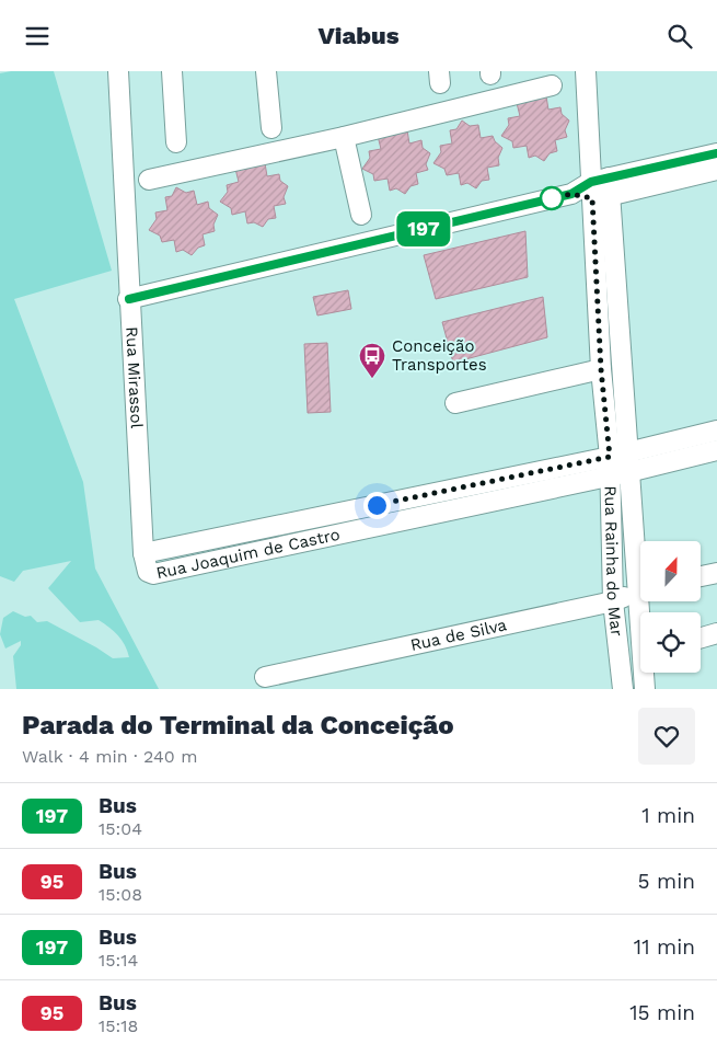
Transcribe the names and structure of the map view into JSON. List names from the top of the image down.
{
  "streets": {
    "street": [
      "Rua Mirassol",
      "Rua Joaquim de Castro",
      "Rua Rainha do Mar",
      "Rua de Silva"
    ]
  },
  "crossings": [
    ["Rua Mirassol", "Rua Joaquim de Castro"],
    ["Rua Joaquim de Castro", "Rua Rainha do Mar"],
    ["Rua Rainha do Mar", "Rua de Silva"]
  ],
  "places": {
    "bus stop": ["Conceição Transportes"]
  },
  "lines": ["bus line 197"],
  "north": "top",
  "page": {
    "header": "Viabus",
    "on_map": "197",
    "heading": ["Parada do Terminal da Conceição", "Walk · 4 min · 240 m"],
    "list": [
      {
        "mark": "197",
        "name": "Bus",
        "note": "15:04",
        "value": "1 min"
      },
      {
        "mark": "95",
        "name": "Bus",
        "note": "15:08",
        "value": "5 min"
      },
      {
        "mark": "197",
        "name": "Bus",
        "note": "15:14",
        "value": "11 min"
      },
      {
        "mark": "95",
        "name": "Bus",
        "note": "15:18",
        "value": "15 min"
      }
    ]
  }
}
